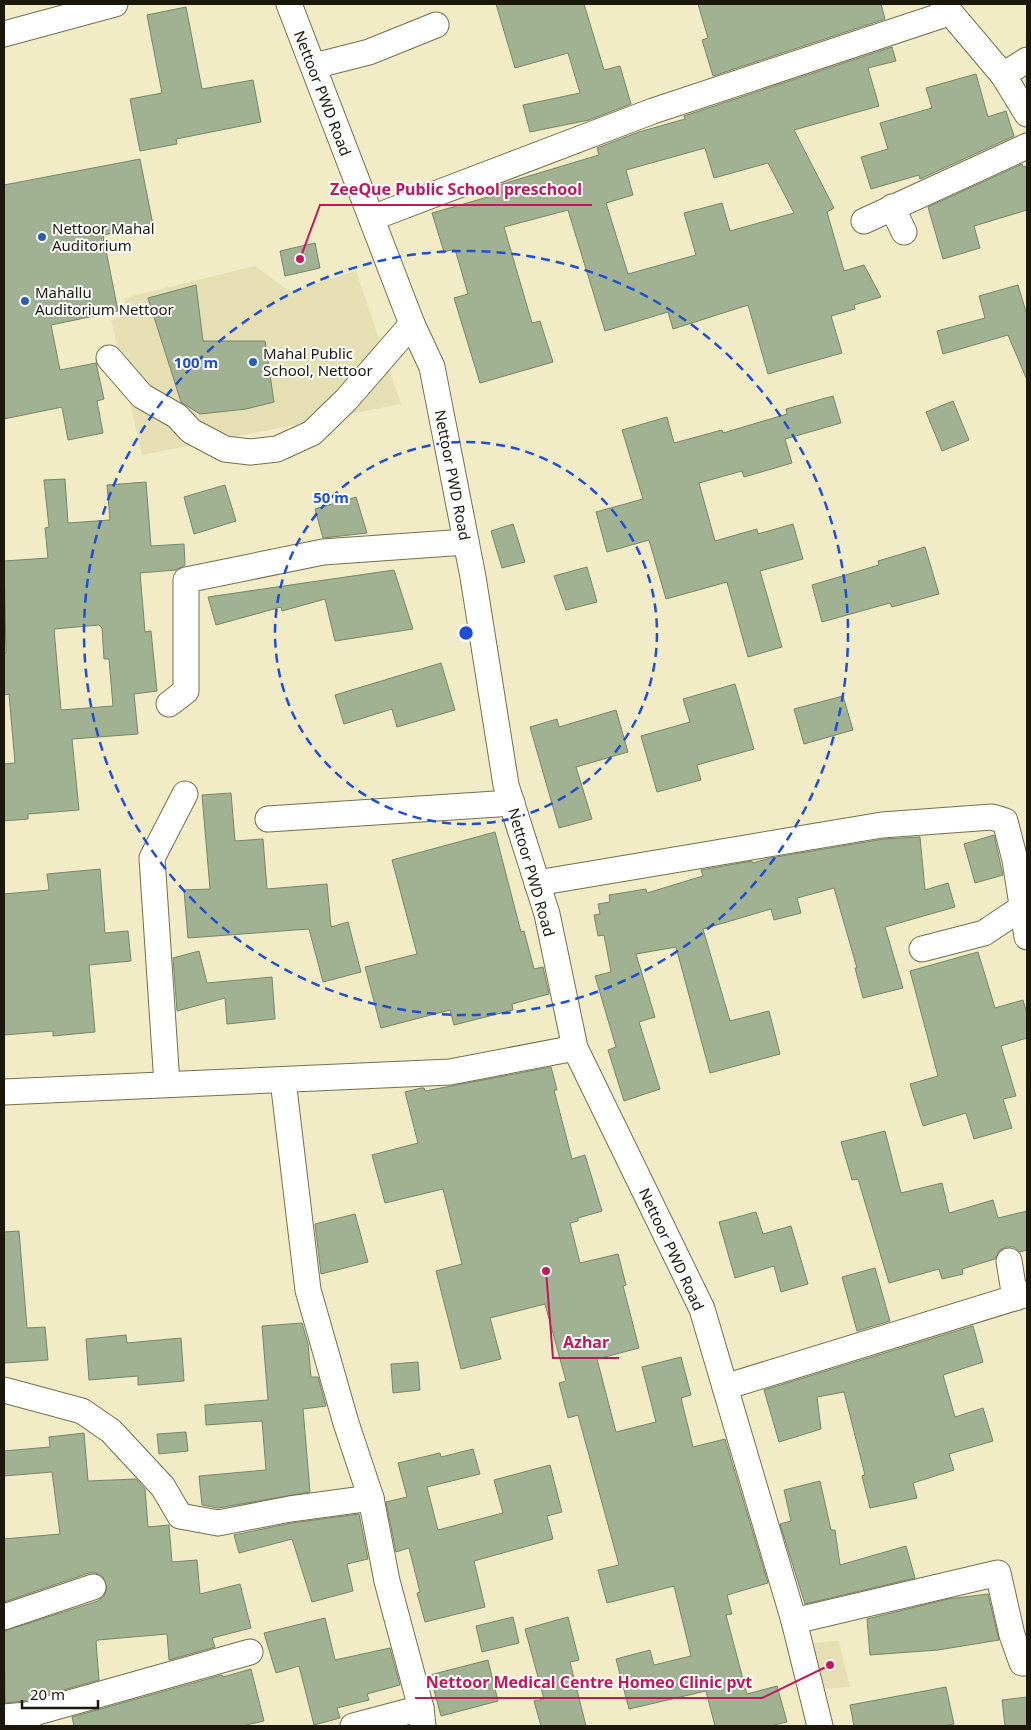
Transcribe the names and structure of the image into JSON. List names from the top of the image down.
{
  "streets": {
    "street": ["Nettoor PWD Road"]
  },
  "places": [
    "Nettoor Mahal Auditorium",
    "ZeeQue Public School preschool",
    "Mahallu Auditorium Nettoor",
    "Mahal Public School, Nettoor",
    "Azhar",
    "Nettoor Medical Centre Homeo Clinic pvt"
  ],
  "scale_bar": "20 m",
  "rings": ["100 m", "50 m"]
}
